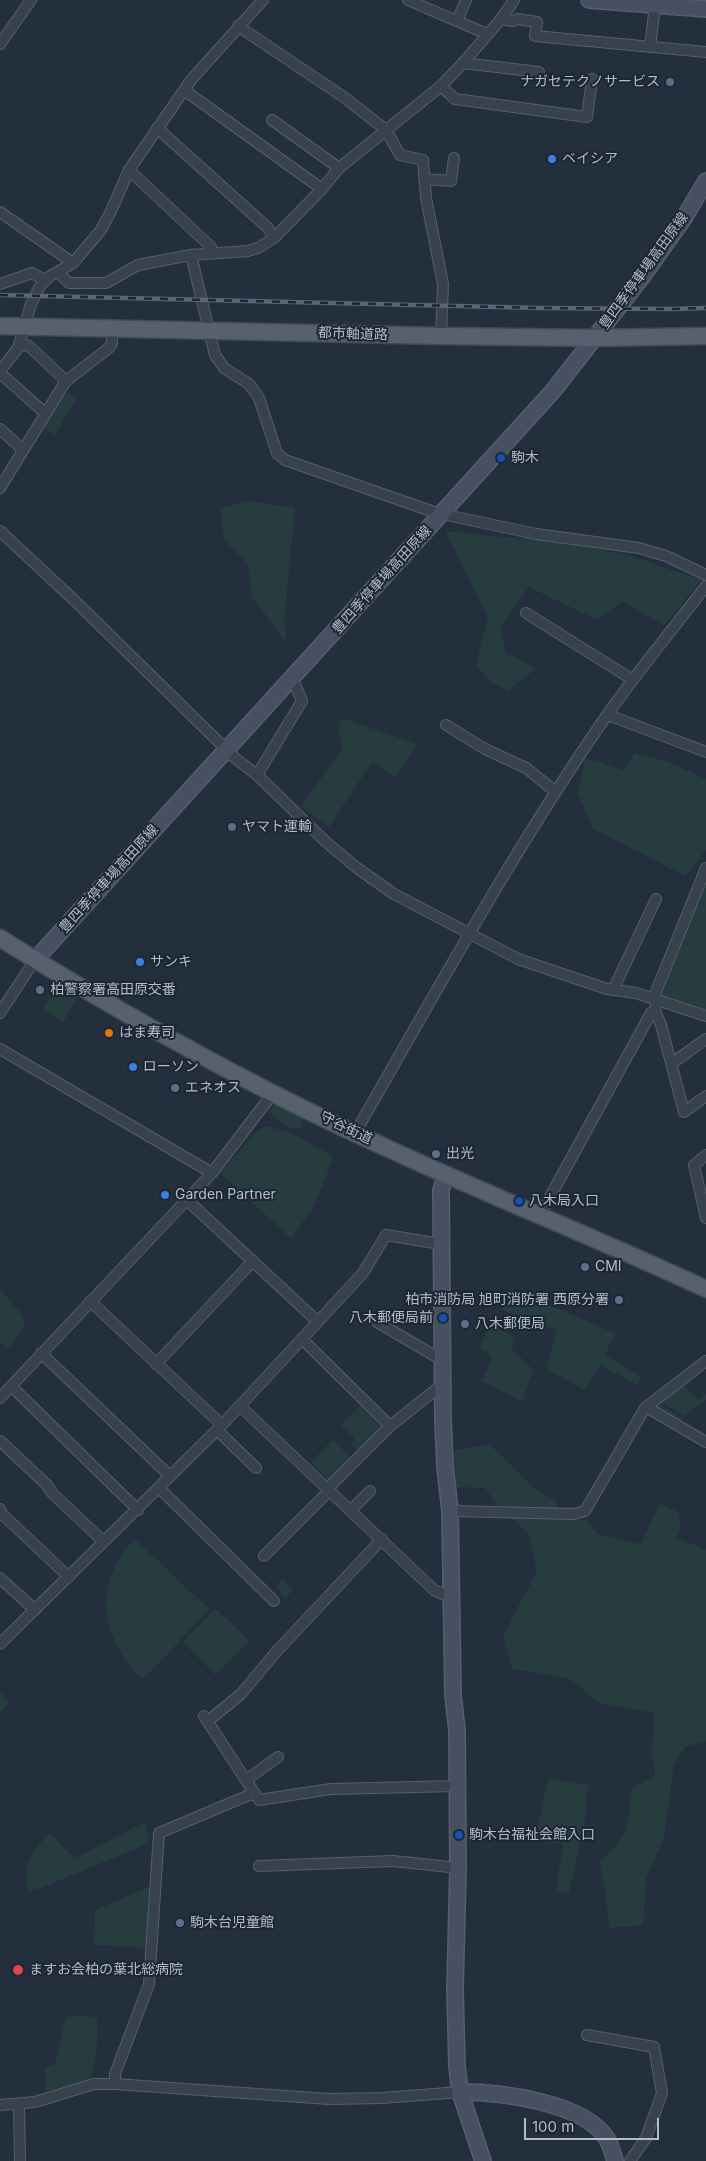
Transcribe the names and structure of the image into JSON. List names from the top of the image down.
{
  "streets": {
    "main road": ["都市軸道路", "守谷街道"],
    "street": ["豊四季停車場高田原線"]
  },
  "crossings": [
    ["豊四季停車場高田原線", "都市軸道路"],
    ["豊四季停車場高田原線", "守谷街道"]
  ],
  "places": [
    "ナガセテクノサービス",
    "ベイシア",
    "駒木",
    "ヤマト運輸",
    "サンキ",
    "柏警察署高田原交番",
    "はま寿司",
    "ローソン",
    "エネオス",
    "出光",
    "Garden Partner",
    "八木局入口",
    "CMI",
    "柏市消防局 旭町消防署 西原分署",
    "八木郵便局前",
    "八木郵便局",
    "駒木台福祉会館入口",
    "駒木台児童館",
    "ますお会柏の葉北総病院"
  ],
  "scale_bar": "100 m"
}
